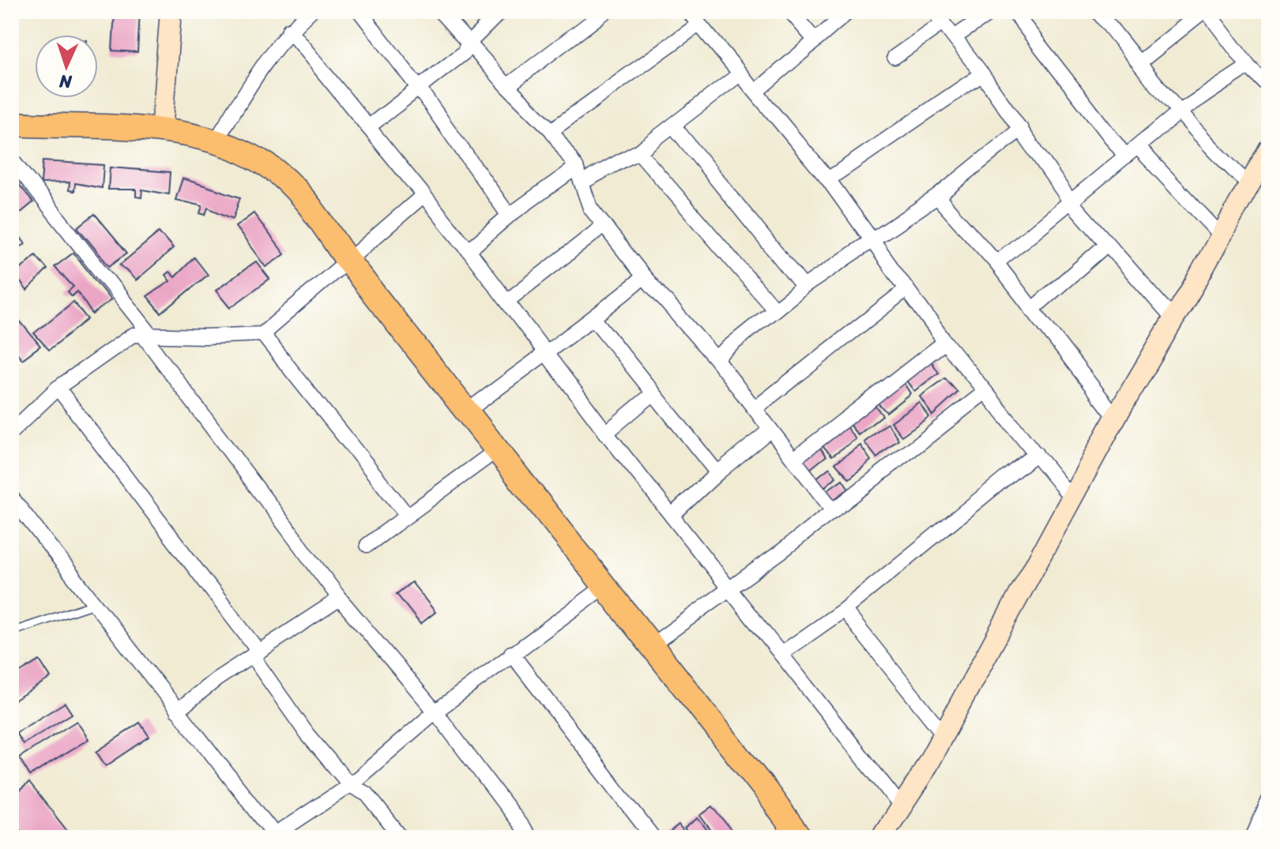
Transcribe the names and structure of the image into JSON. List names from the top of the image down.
{
  "north": "bottom"
}
